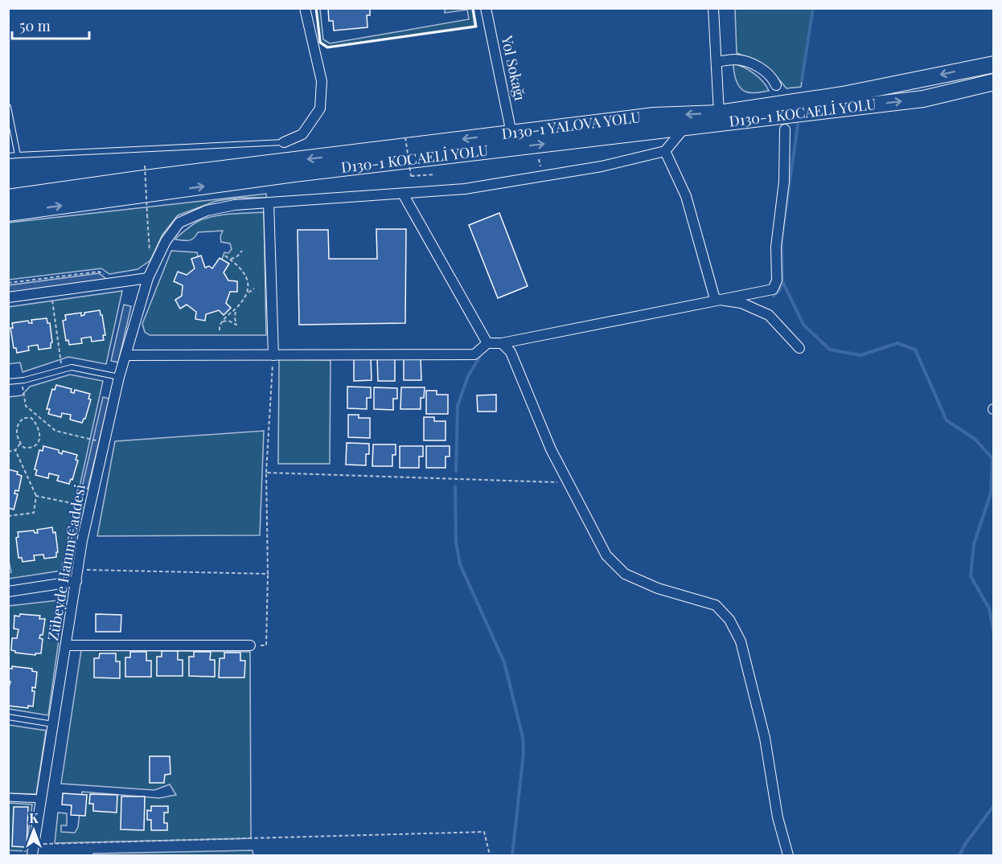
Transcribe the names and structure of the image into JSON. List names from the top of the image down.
{
  "streets": {
    "highway": ["D130-1 KOCAELİ YOLU", "D130-1 YALOVA YOLU"],
    "street": ["Yol Sokağı", "Zübeyde Hanım Caddesi"]
  },
  "crossings": [
    ["Yol Sokağı", "D130-1 YALOVA YOLU"],
    ["D130-1 KOCAELİ YOLU", "D130-1 YALOVA YOLU"]
  ],
  "one_way": ["D130-1 KOCAELİ YOLU", "D130-1 YALOVA YOLU"],
  "scale_bar": "50 m",
  "north": "top"
}
